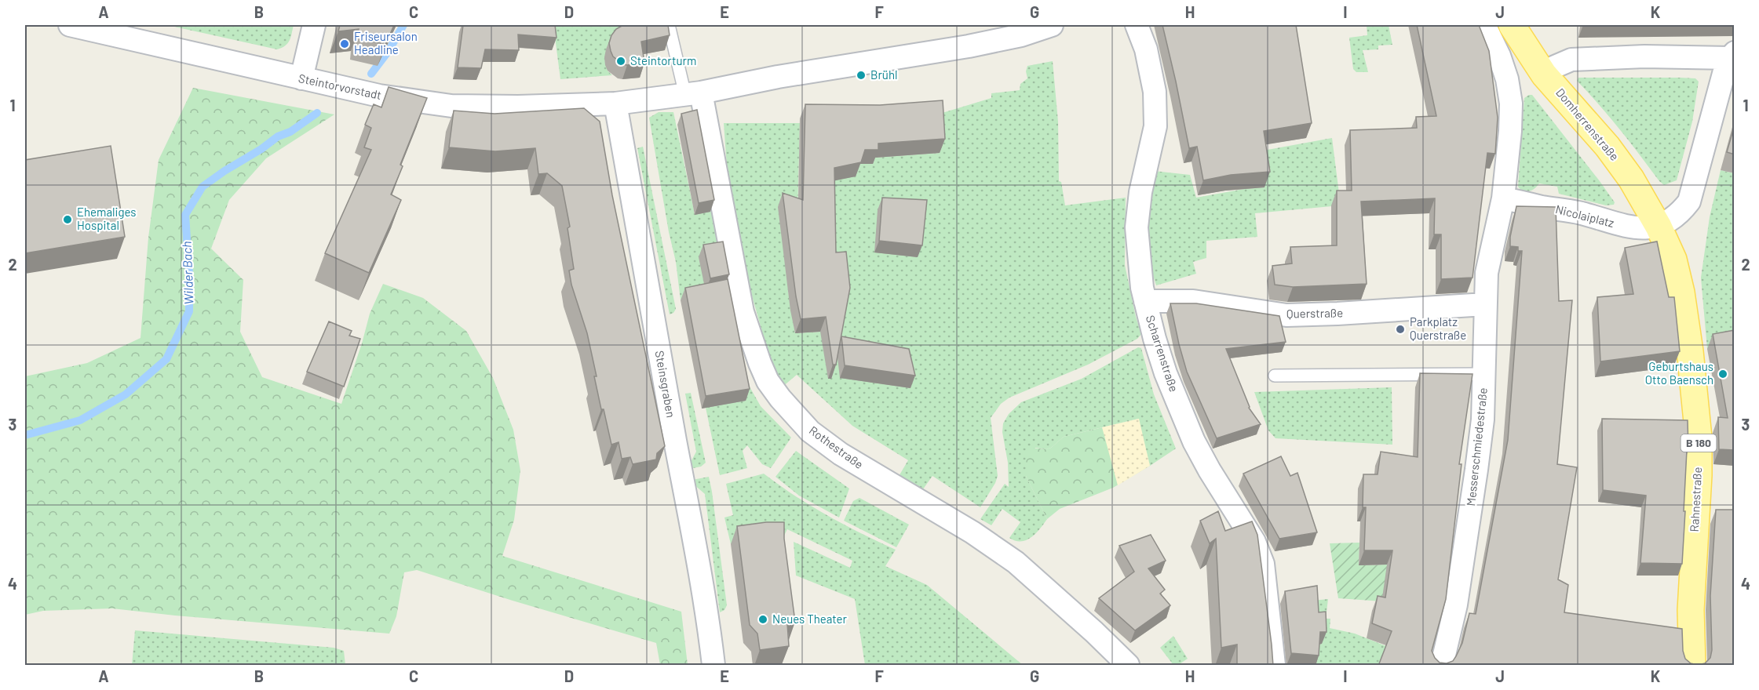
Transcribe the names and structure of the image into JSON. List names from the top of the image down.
{
  "streets": {
    "main road": ["Domherrenstraße", "B 180", "Rahnestraße"],
    "street": [
      "Steintorvorstadt",
      "Nicolaiplatz",
      "Querstraße",
      "Scharrenstraße",
      "Steinsgraben",
      "Messerschmiedestraße",
      "Rothestraße"
    ]
  },
  "crossings": [
    ["Steintorvorstadt", "Steinsgraben"],
    ["Domherrenstraße", "Nicolaiplatz"],
    ["Domherrenstraße", "Rahnestraße"],
    ["Nicolaiplatz", "Messerschmiedestraße"],
    ["Nicolaiplatz", "Rahnestraße"],
    ["Querstraße", "Scharrenstraße"],
    ["Querstraße", "Messerschmiedestraße"]
  ],
  "water": ["Wilder Bach"],
  "places": [
    "Friseursalon Headline",
    "Steintorturm",
    "Brühl",
    "Ehemaliges Hospital",
    "Parkplatz Querstraße",
    "Geburtshaus Otto Baensch",
    "Neues Theater"
  ],
  "grid": {
    "columns": [
      "A",
      "B",
      "C",
      "D",
      "E",
      "F",
      "G",
      "H",
      "I",
      "J",
      "K"
    ],
    "rows": [
      "1",
      "2",
      "3",
      "4"
    ]
  }
}
